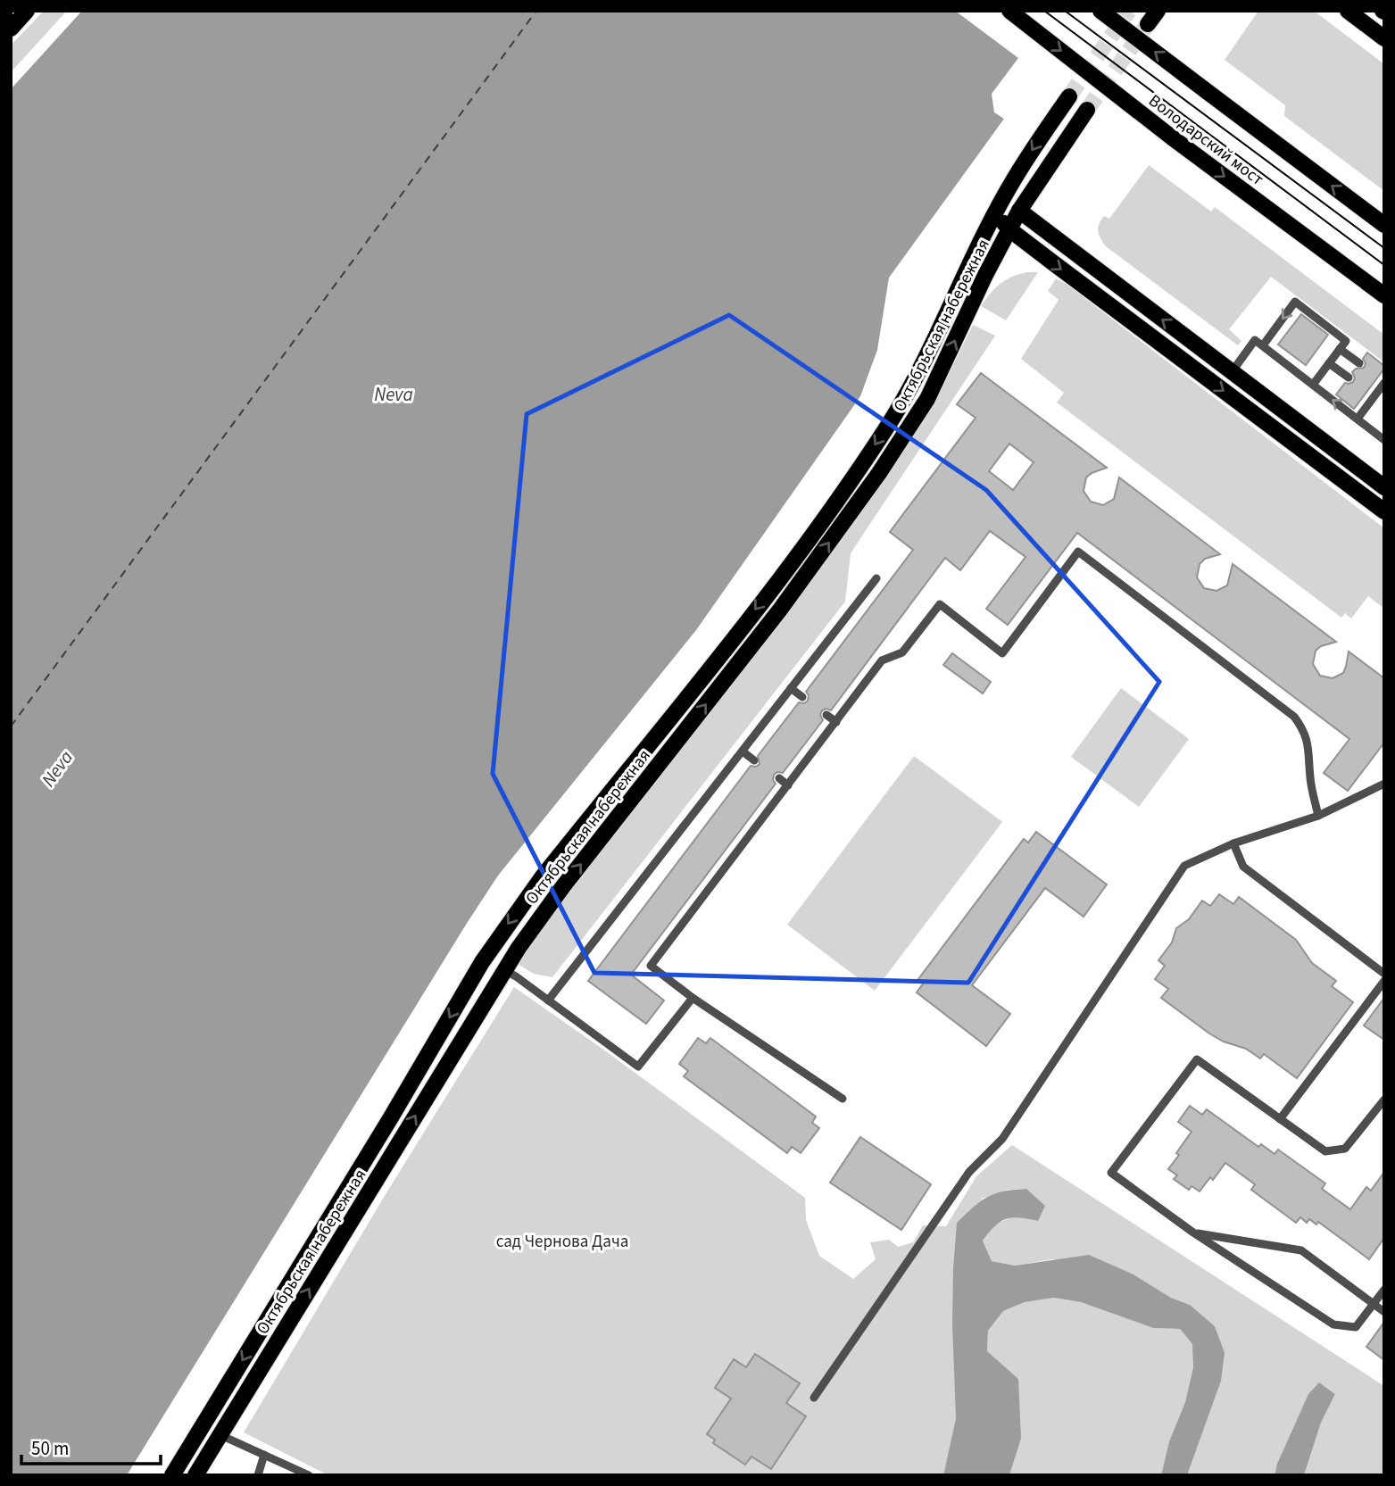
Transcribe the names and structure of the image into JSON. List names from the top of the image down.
{
  "streets": {
    "main road": ["Володарский мост", "Октябрьская набережная"]
  },
  "water": ["Neva"],
  "parks": ["сад Чернова Дача"],
  "scale_bar": "50 m"
}
